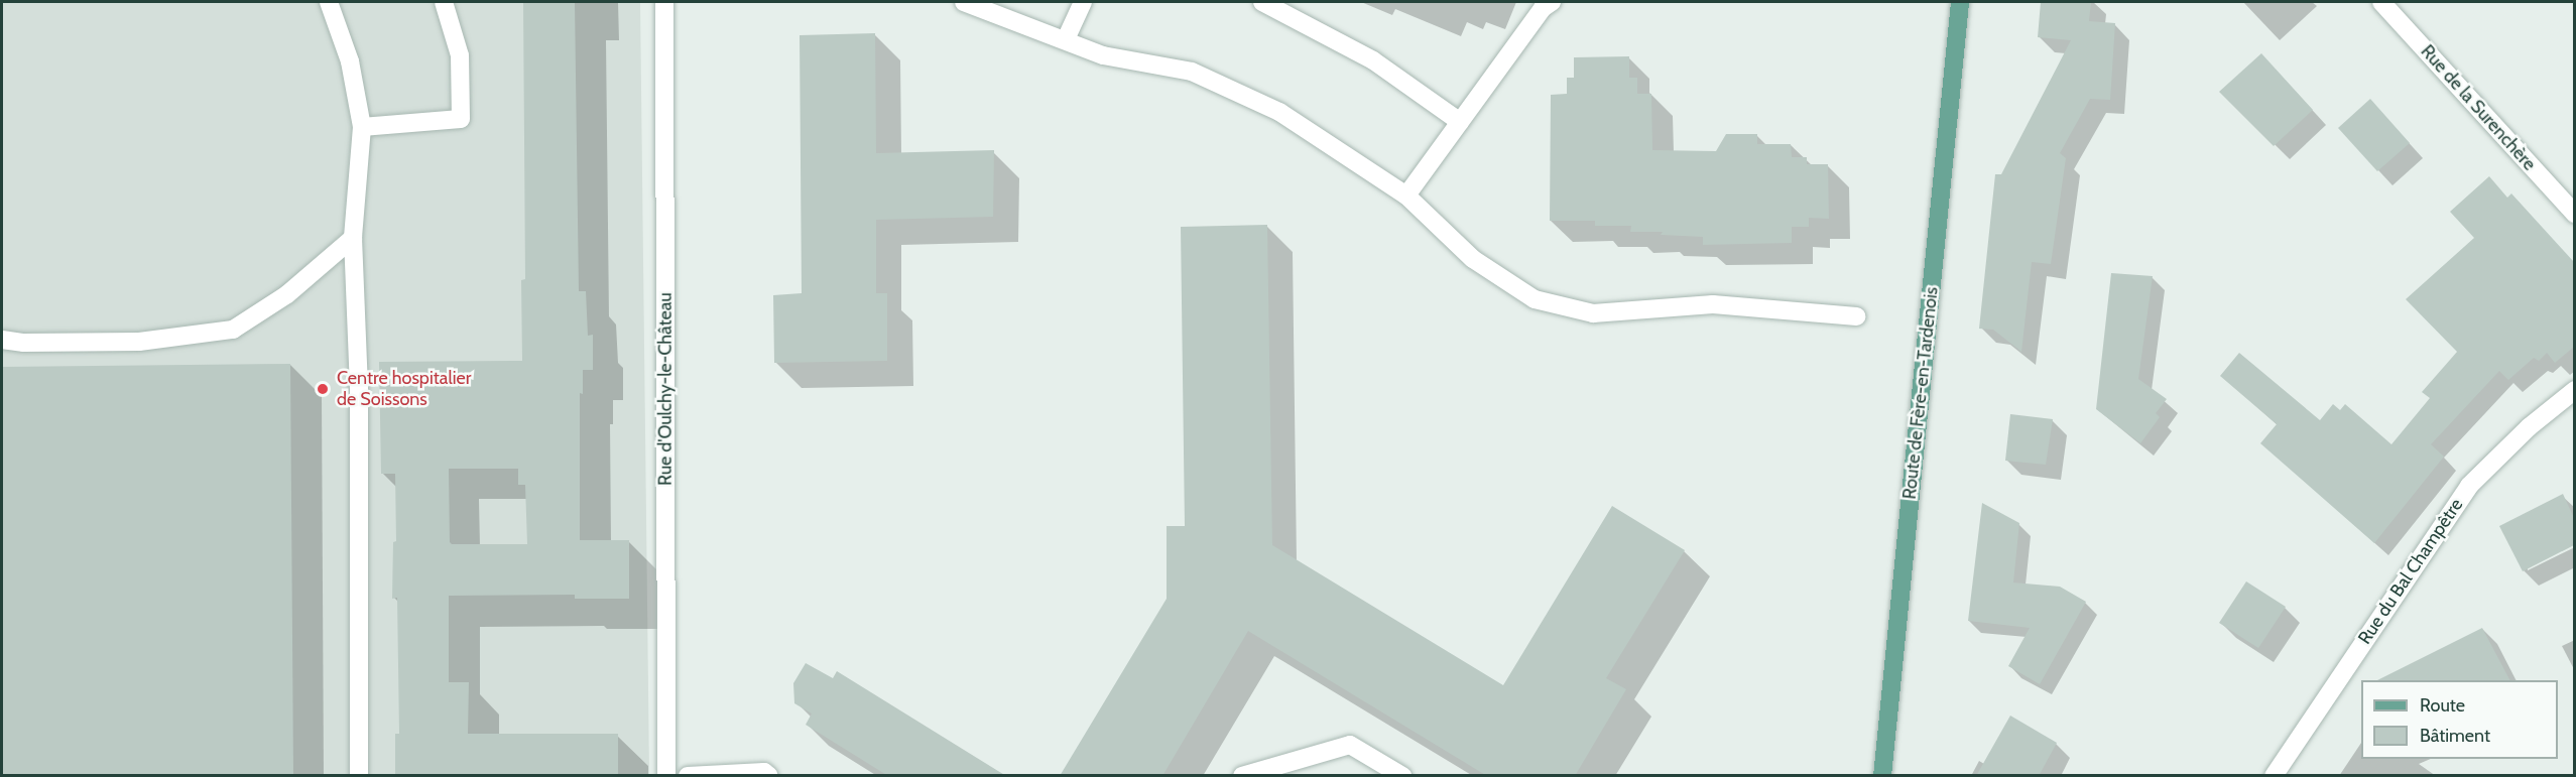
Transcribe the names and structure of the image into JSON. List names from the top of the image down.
{
  "streets": {
    "main road": ["Route de Fère-en-Tardenois"],
    "street": ["Rue de la Surenchère", "Rue d'Oulchy-le-Château", "Rue du Bal Champêtre"]
  },
  "places": ["Centre hospitalier de Soissons"],
  "legend": ["Route", "Bâtiment"]
}
